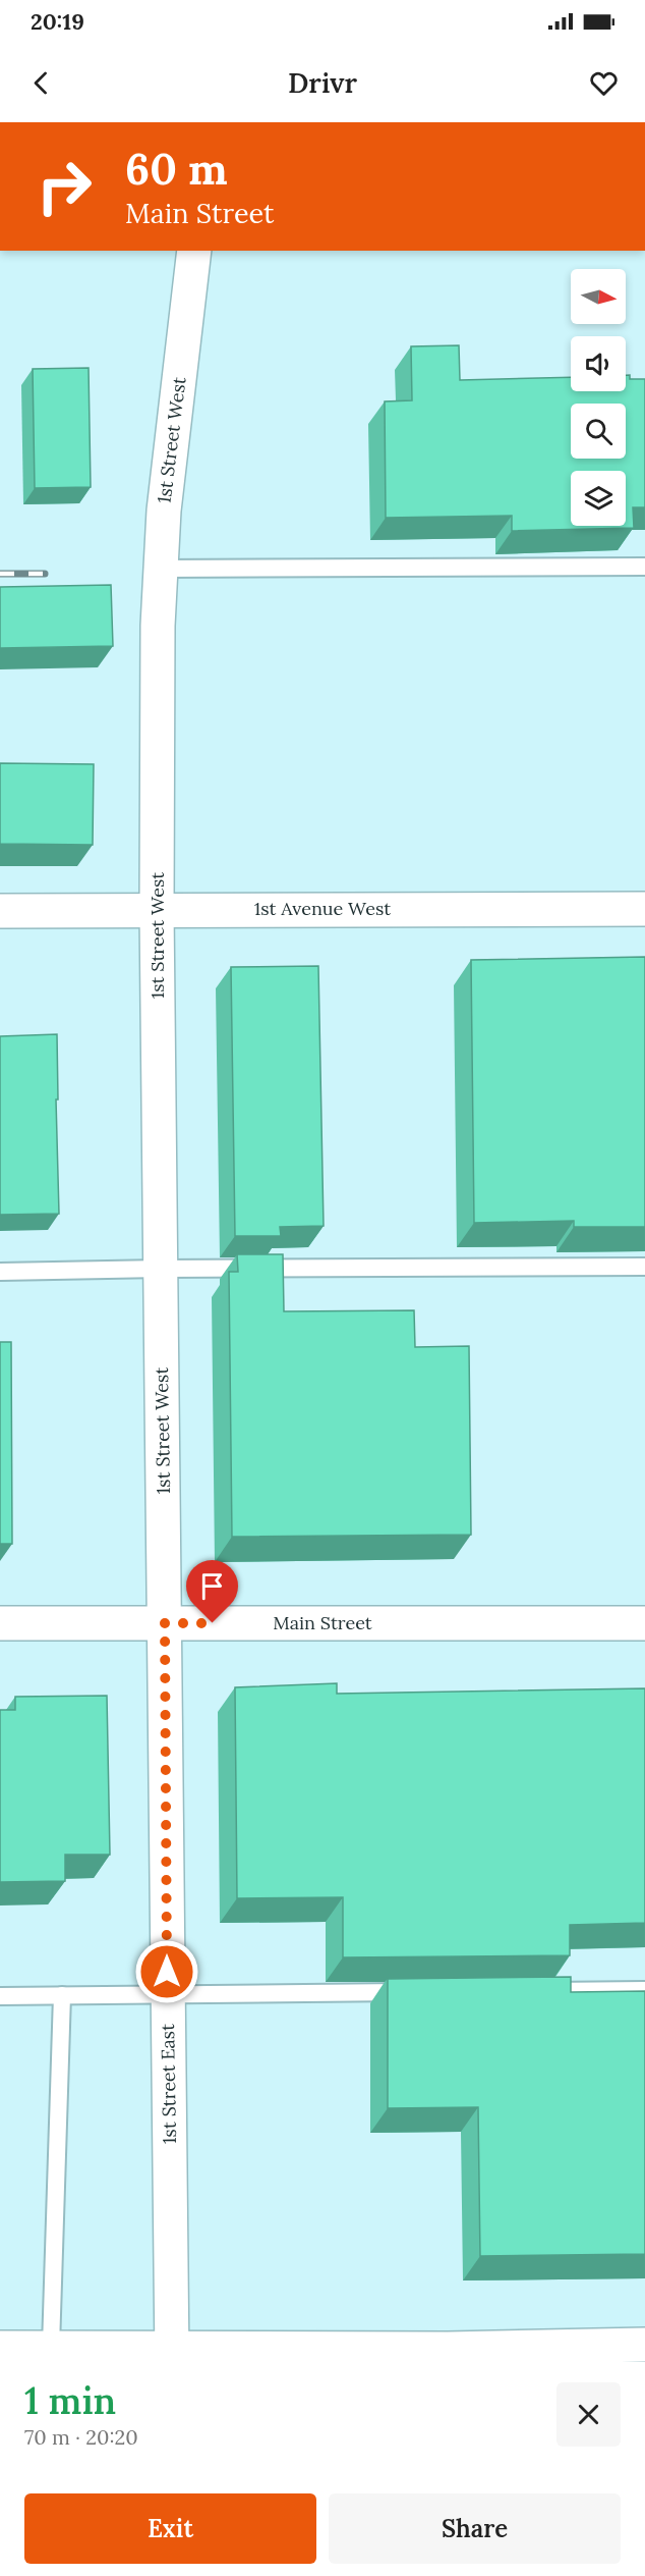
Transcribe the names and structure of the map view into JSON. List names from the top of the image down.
{
  "streets": {
    "main road": [
      "1st Street West",
      "1st Avenue West",
      "Main Street",
      "1st Street East"
    ]
  },
  "crossings": [
    ["1st Street West", "1st Avenue West"],
    ["1st Street West", "Main Street"],
    ["1st Street West", "1st Street East"],
    ["Main Street", "1st Street East"]
  ],
  "north": "right",
  "page": {
    "status": "20:19",
    "header": "Drivr",
    "turn": ["60 m", "Main Street"],
    "heading": ["1 min", "70 m · 20:20"],
    "buttons": ["Exit", "Share"]
  }
}
